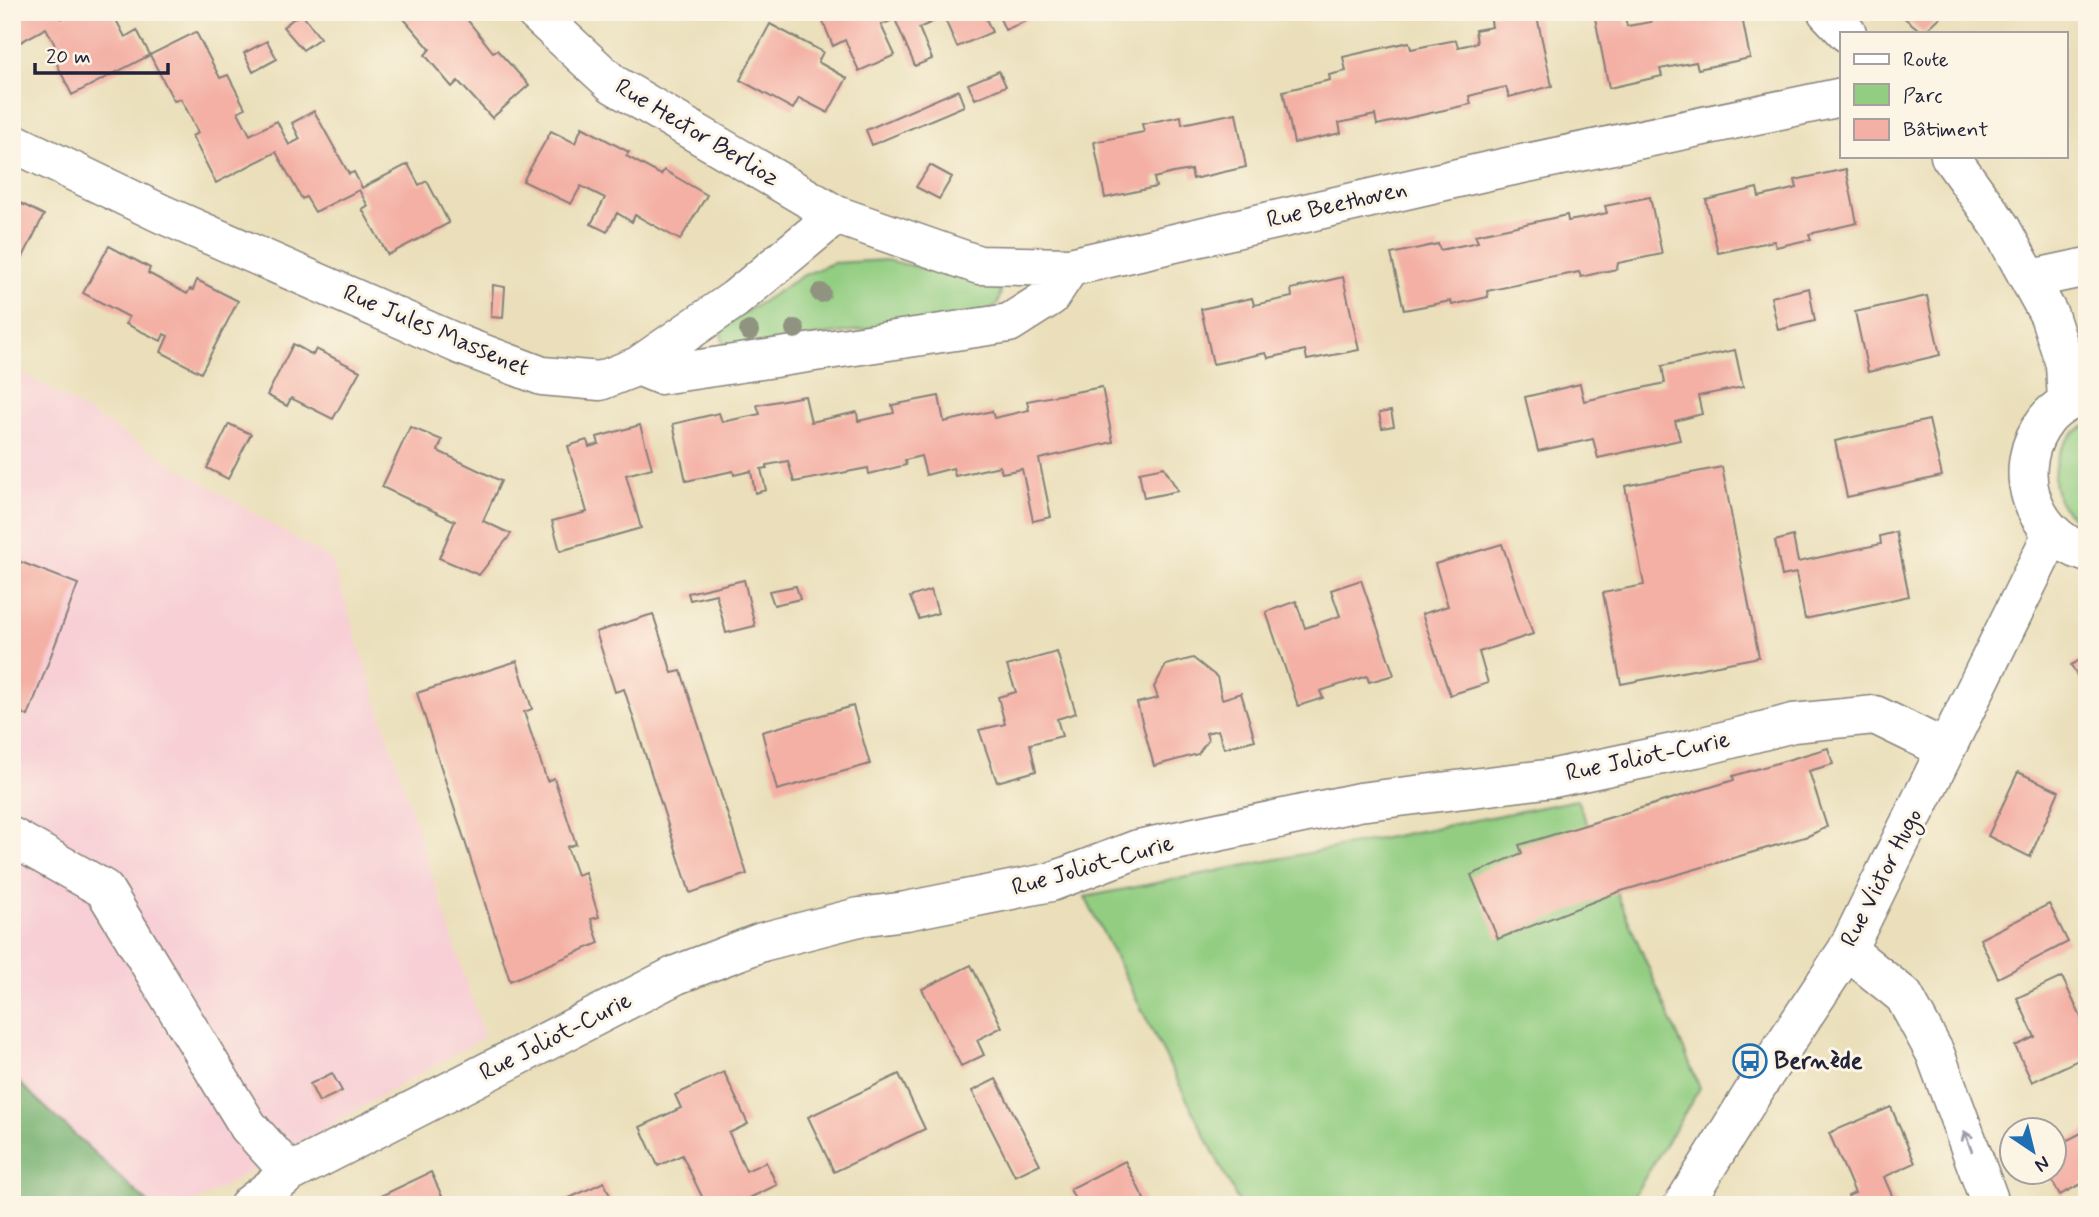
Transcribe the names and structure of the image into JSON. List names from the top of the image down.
{
  "streets": {
    "street": [
      "Rue Hector Berlioz",
      "Rue Beethoven",
      "Rue Jules Massenet",
      "Rue Joliot-Curie",
      "Rue Victor Hugo"
    ]
  },
  "crossings": [
    ["Rue Hector Berlioz", "Rue Beethoven"],
    ["Rue Hector Berlioz", "Rue Jules Massenet"],
    ["Rue Beethoven", "Rue Jules Massenet"],
    ["Rue Joliot-Curie", "Rue Victor Hugo"]
  ],
  "places": {
    "bus stop": ["Bernède"]
  },
  "legend": ["Route", "Parc", "Bâtiment"],
  "scale_bar": "20 m",
  "north": "bottom right"
}
